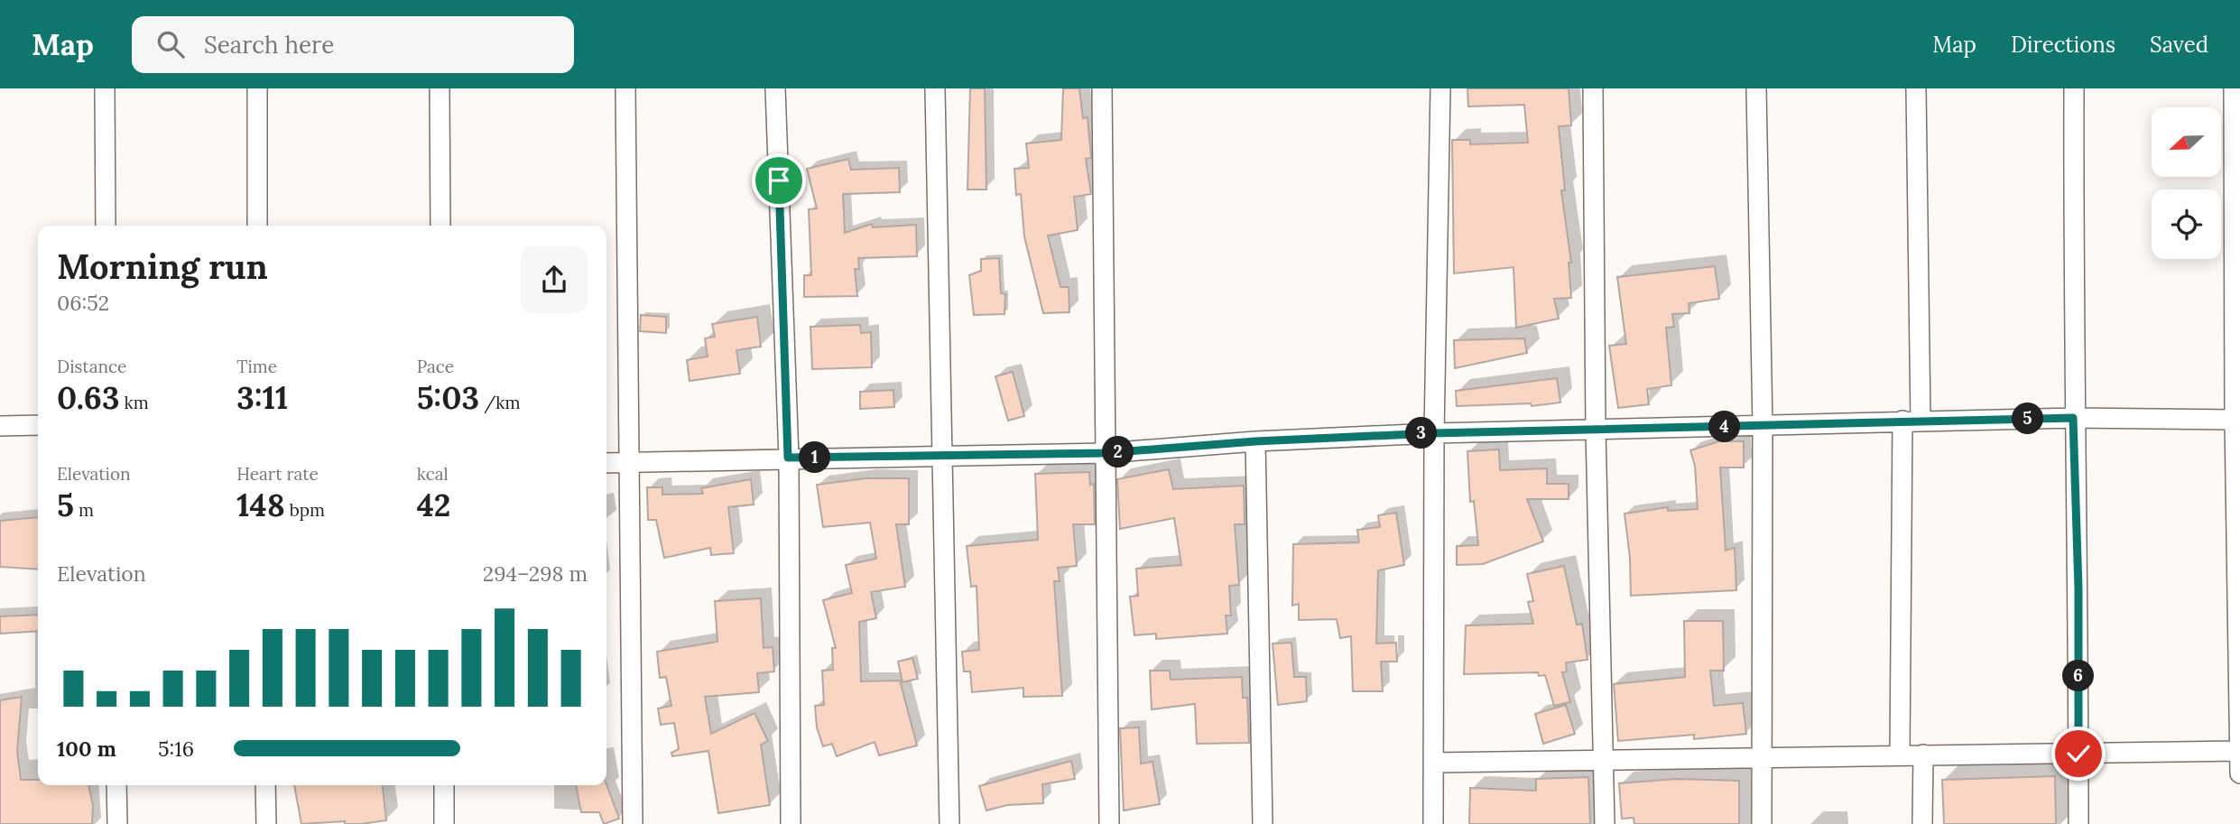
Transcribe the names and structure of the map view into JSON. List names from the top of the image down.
{
  "north": "left",
  "page": {
    "header": "Map",
    "search": "Search here",
    "nav": ["Map", "Directions", "Saved"],
    "heading": ["Morning run", "06:52"],
    "stats": [
      ["Distance", "0.63 km"],
      ["Time", "3:11"],
      ["Pace", "5:03 /km"],
      ["Elevation", "5 m"],
      ["Heart rate", "148 bpm"],
      ["kcal", "42"]
    ],
    "pins": [
      "5",
      "4",
      "3",
      "2",
      "1",
      "6"
    ],
    "chart": ["Elevation", "294–298 m"],
    "list": [
      {
        "name": "100 m",
        "note": "5:16"
      }
    ]
  }
}
